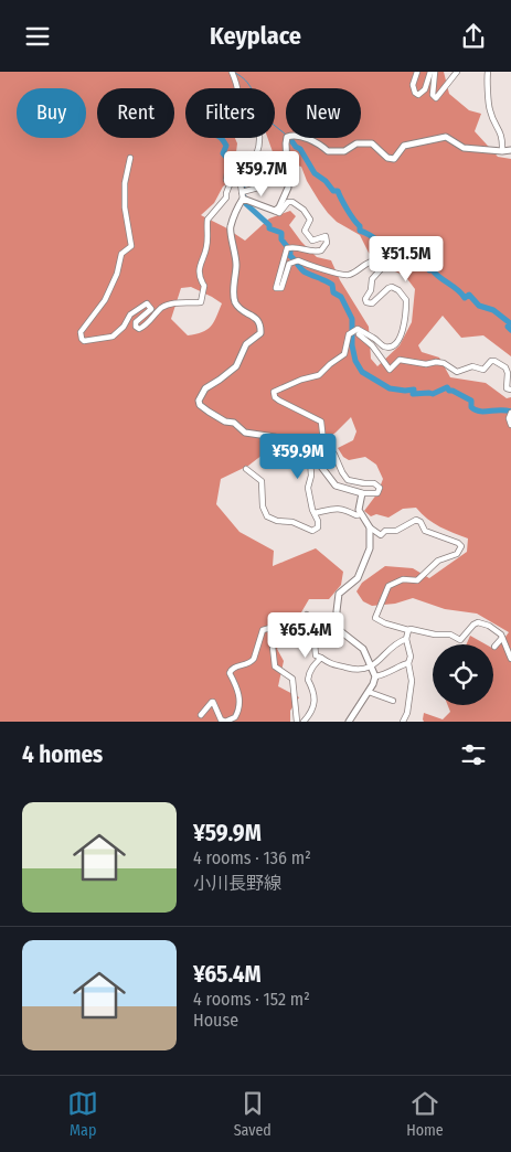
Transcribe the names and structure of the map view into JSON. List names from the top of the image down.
{
  "page": {
    "header": "Keyplace",
    "chip": [
      "Buy",
      "Rent",
      "Filters",
      "New"
    ],
    "price": [
      "¥59.7M",
      "¥51.5M",
      "¥59.9M",
      "¥65.4M"
    ],
    "heading": "4 homes",
    "list": [
      {
        "name": "¥59.9M",
        "note": "4 rooms · 136 m² · 小川長野線"
      },
      {
        "name": "¥65.4M",
        "note": "4 rooms · 152 m² · House"
      }
    ],
    "tabs": ["Map", "Saved", "Home"]
  }
}
